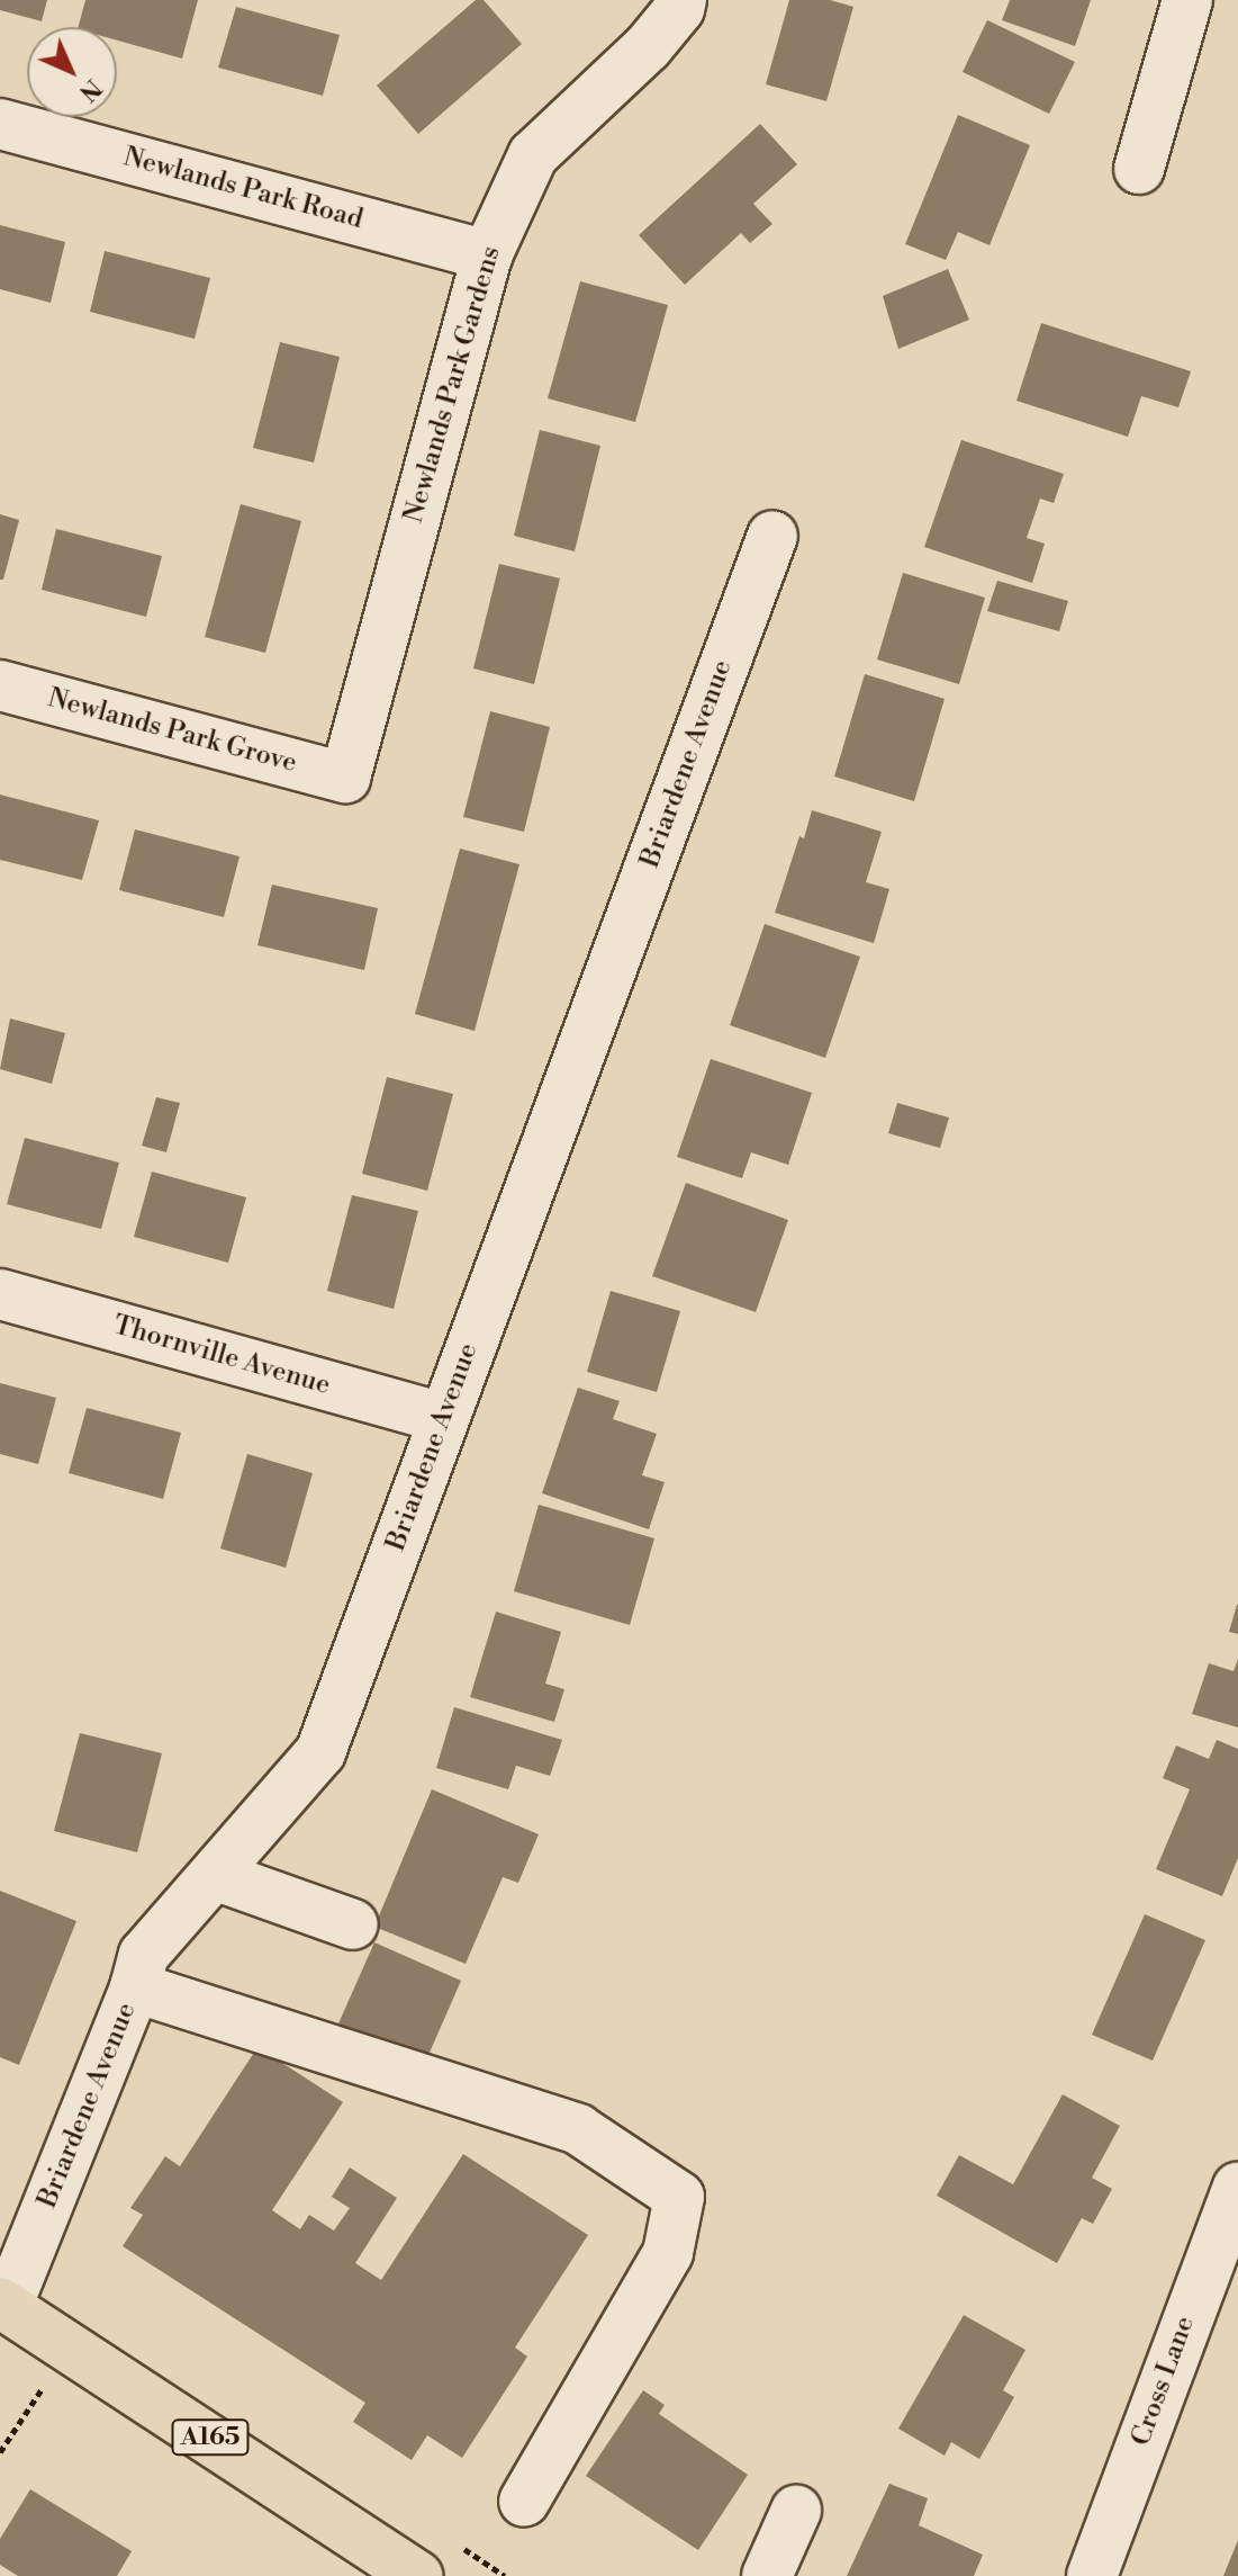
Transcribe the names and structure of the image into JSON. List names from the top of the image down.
{
  "streets": {
    "main road": ["A165"],
    "street": [
      "Newlands Park Road",
      "Newlands Park Gardens",
      "Newlands Park Grove",
      "Briardene Avenue",
      "Thornville Avenue",
      "Cross Lane"
    ]
  },
  "crossings": [
    ["Newlands Park Road", "Newlands Park Gardens"],
    ["Newlands Park Gardens", "Newlands Park Grove"],
    ["Briardene Avenue", "Thornville Avenue"],
    ["Briardene Avenue", "A165"]
  ],
  "north": "bottom right"
}
